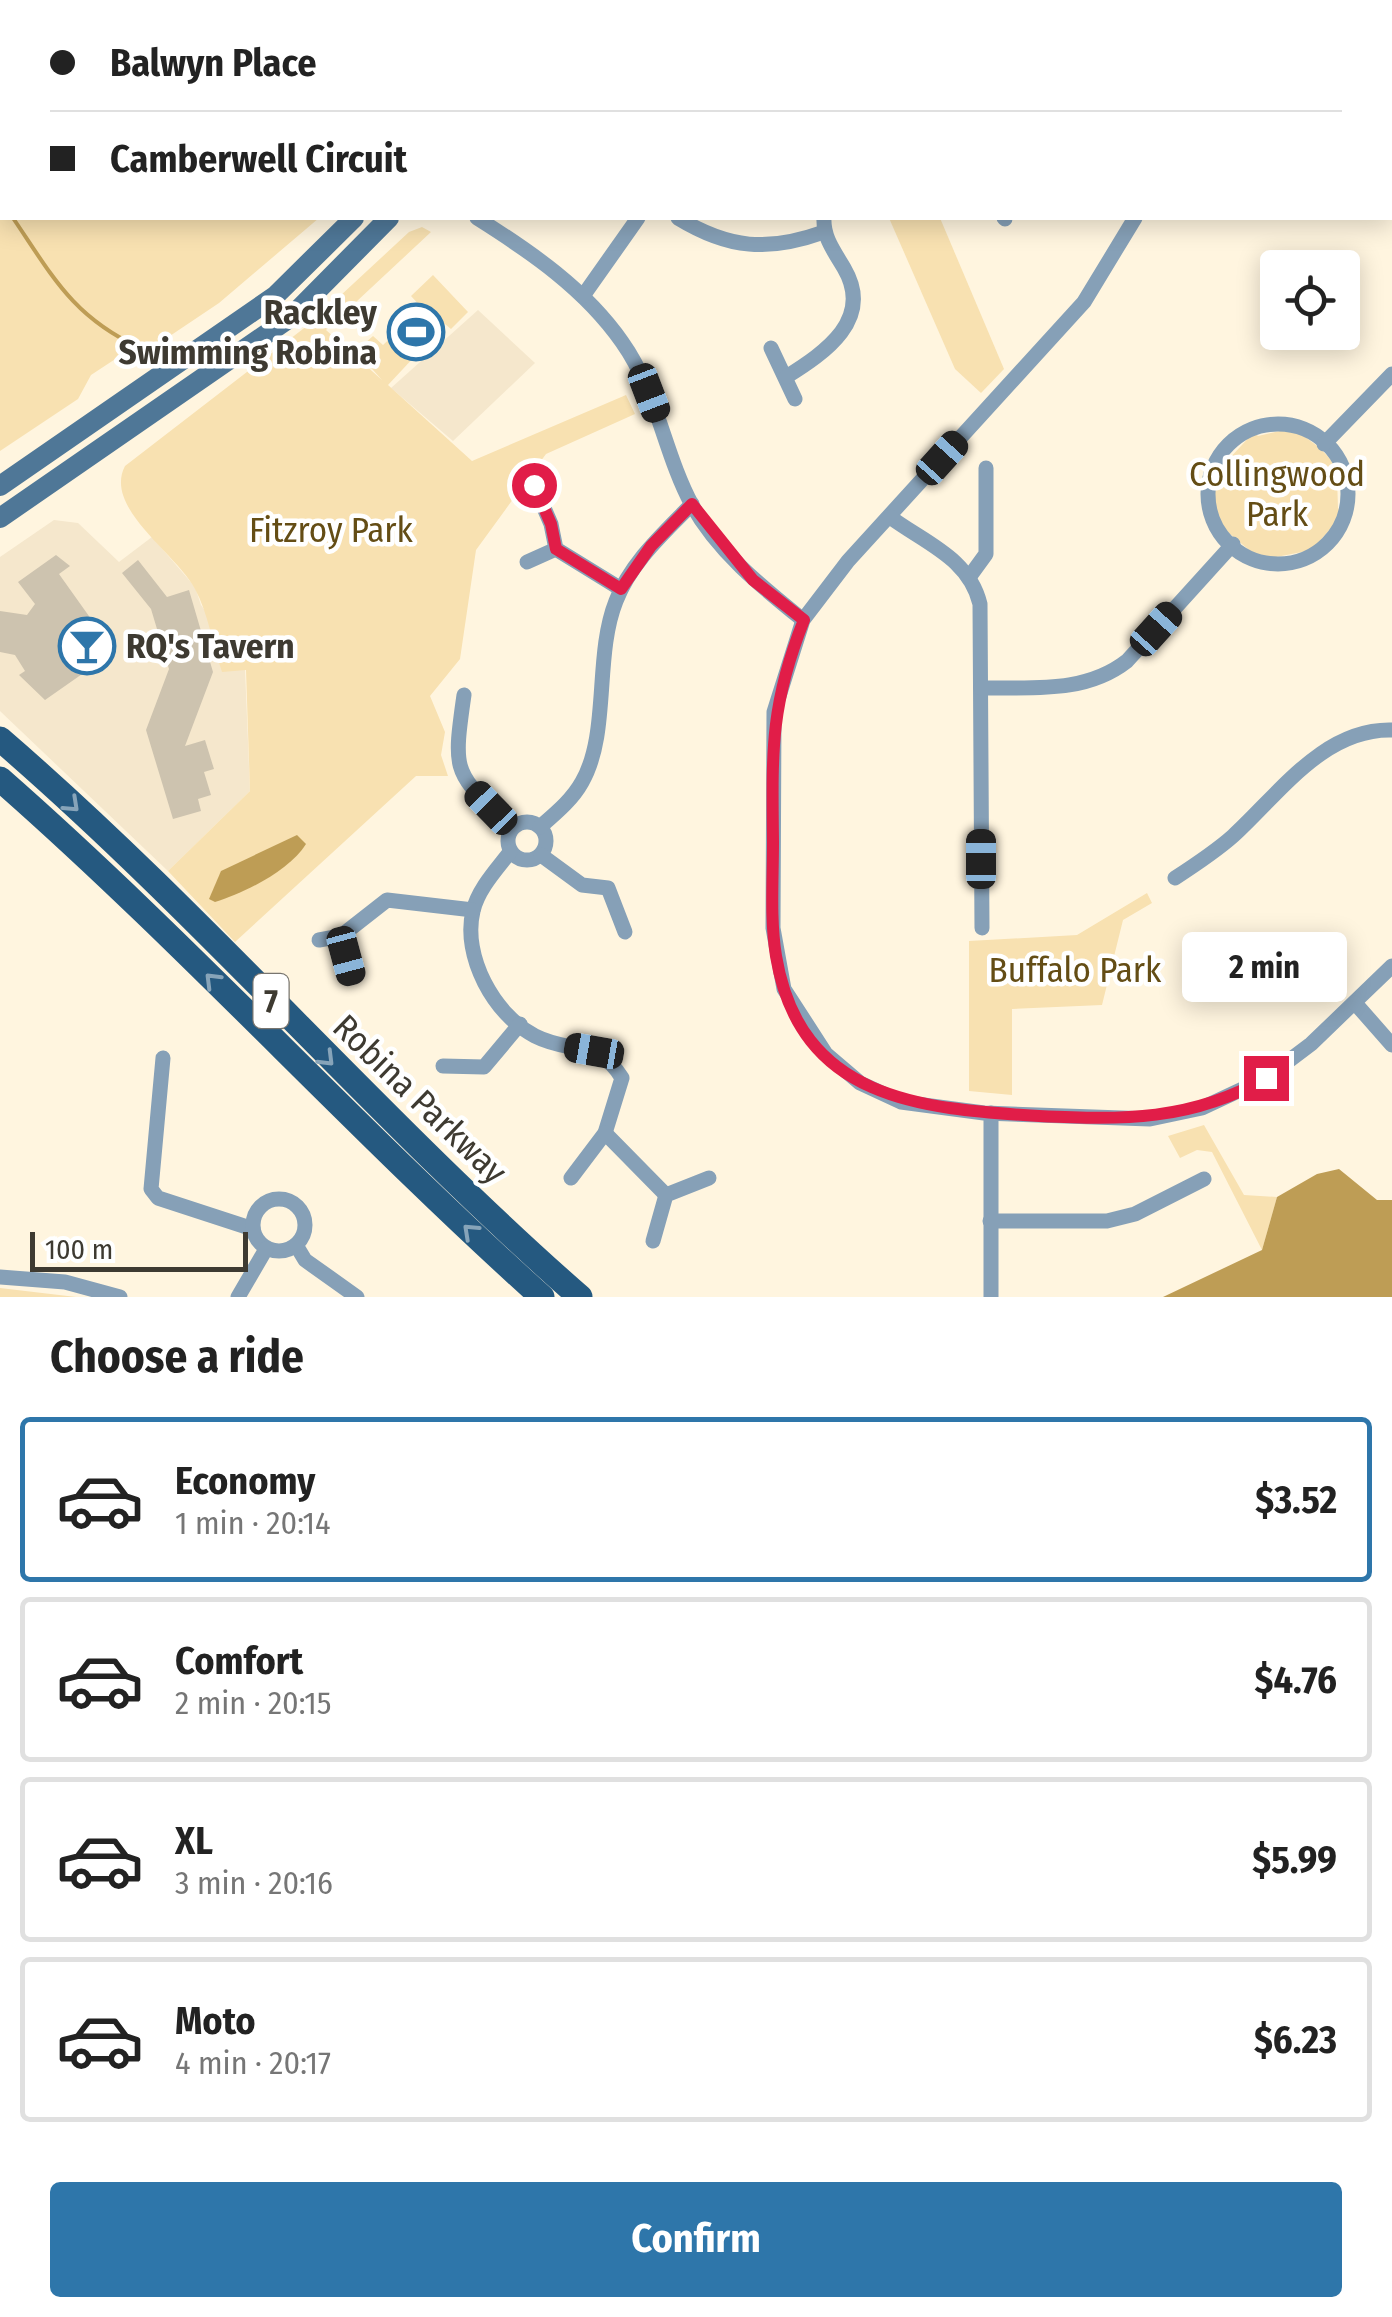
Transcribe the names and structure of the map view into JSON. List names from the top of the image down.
{
  "streets": {
    "main road": ["7", "Robina Parkway"]
  },
  "parks": ["Collingwood Park", "Fitzroy Park", "Buffalo Park"],
  "places": {
    "sports": ["Rackley Swimming Robina"],
    "bar": ["RQ's Tavern"]
  },
  "scale_bar": "100 m",
  "page": {
    "banner": ["Balwyn Place", "Camberwell Circuit"],
    "bubble": "2 min",
    "scale": "100 m",
    "heading": "Choose a ride",
    "list": [
      {
        "name": "Economy",
        "note": "1 min · 20:14",
        "value": "$3.52"
      },
      {
        "name": "Comfort",
        "note": "2 min · 20:15",
        "value": "$4.76"
      },
      {
        "name": "XL",
        "note": "3 min · 20:16",
        "value": "$5.99"
      },
      {
        "name": "Moto",
        "note": "4 min · 20:17",
        "value": "$6.23"
      }
    ],
    "buttons": "Confirm"
  }
}
